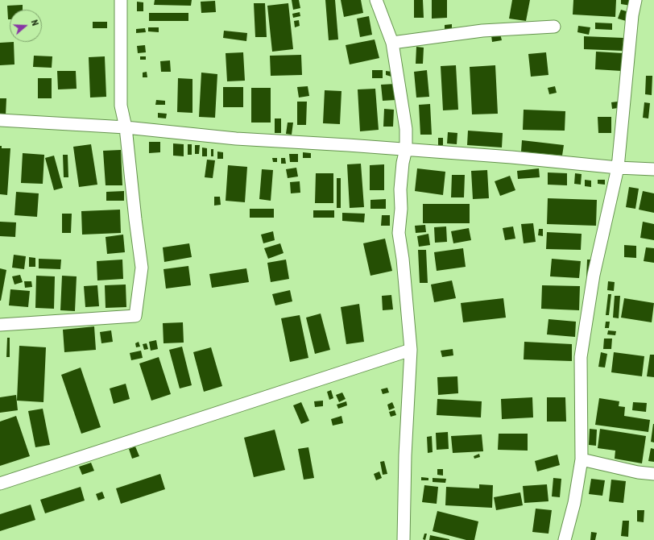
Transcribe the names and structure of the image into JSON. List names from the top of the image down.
{
  "north": "right"
}
